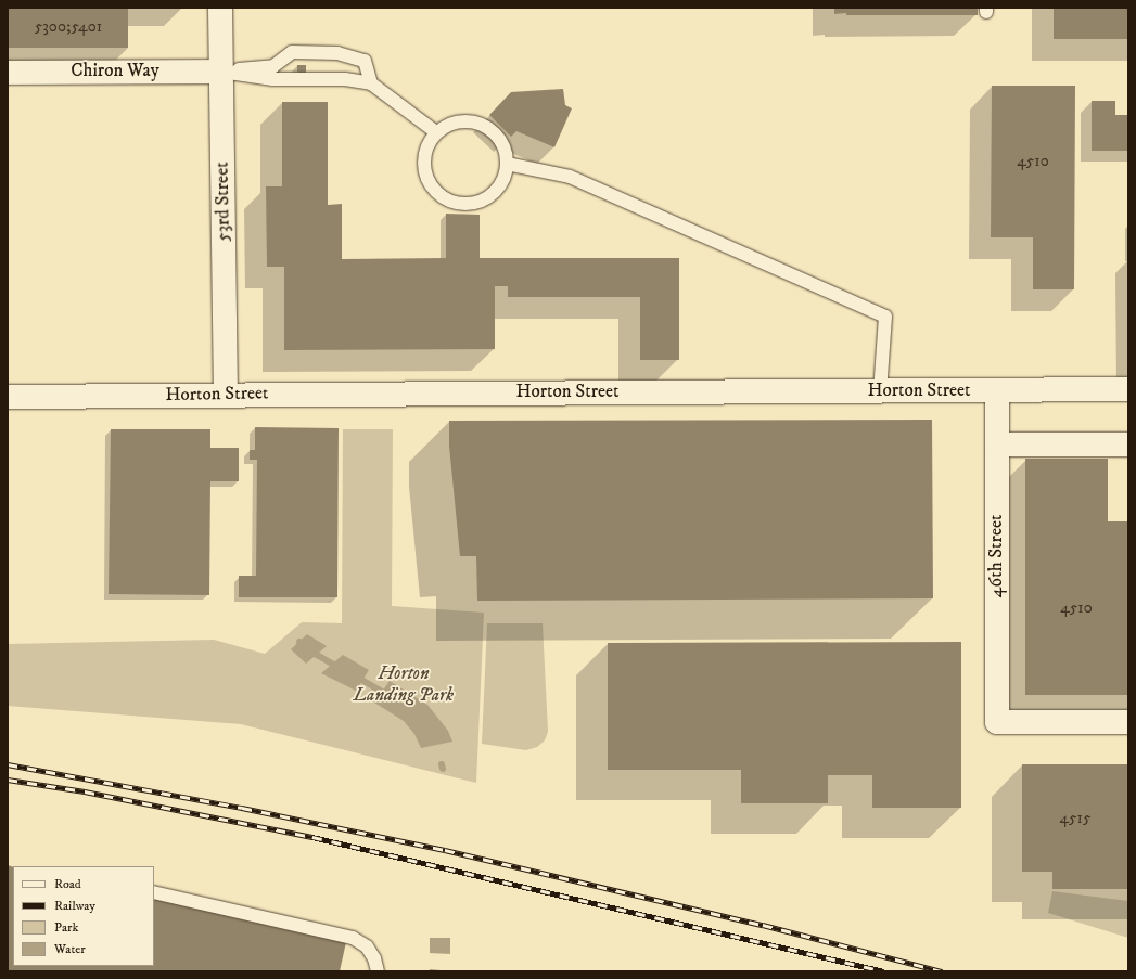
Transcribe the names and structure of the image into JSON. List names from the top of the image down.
{
  "streets": {
    "street": [
      "Chiron Way",
      "53rd Street",
      "Horton Street",
      "46th Street"
    ]
  },
  "crossings": [
    ["Chiron Way", "53rd Street"],
    ["53rd Street", "Horton Street"],
    ["Horton Street", "46th Street"]
  ],
  "parks": ["Horton Landing Park"],
  "house_numbers": [
    "5300;5401",
    "4510",
    "4510",
    "4515"
  ],
  "legend": [
    "Road",
    "Railway",
    "Park",
    "Water"
  ]
}
